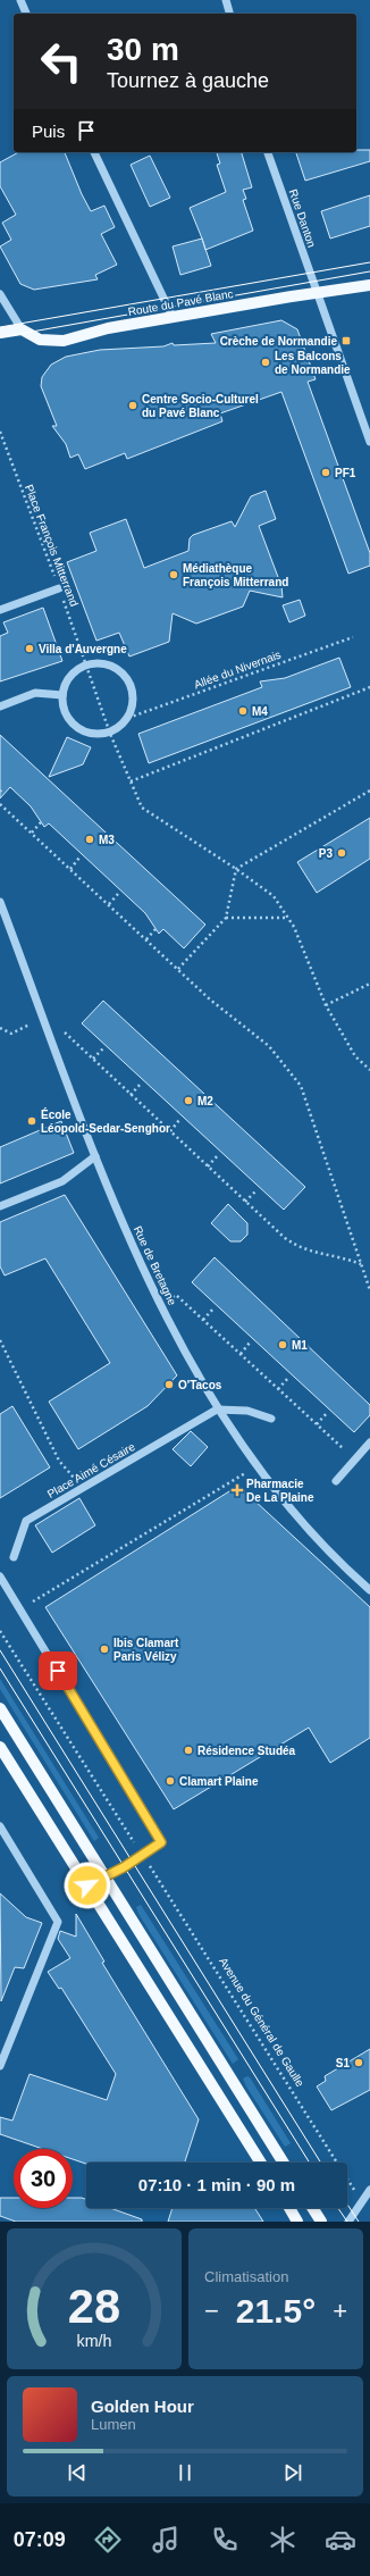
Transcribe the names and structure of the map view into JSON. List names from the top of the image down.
{
  "streets": {
    "main road": ["Route du Pavé Blanc"],
    "street": ["Rue Danton", "Rue de Bretagne", "Place Aimé Césaire"],
    "path": ["Place François Mitterrand", "Allée du Nivernais", "Avenue du Général de Gaulle"]
  },
  "crossings": [
    ["Rue Danton", "Route du Pavé Blanc"],
    ["Rue de Bretagne", "Place Aimé Césaire"]
  ],
  "places": {
    "transit": ["Crèche de Normandie"],
    "other": [
      "Les Balcons de Normandie",
      "Centre Socio-Culturel du Pavé Blanc",
      "PF1",
      "Médiathèque François Mitterrand",
      "Villa d'Auvergne",
      "M4",
      "M3",
      "P3",
      "M2",
      "École Léopold-Sedar-Senghor",
      "M1",
      "O'Tacos",
      "Ibis Clamart Paris Vélizy",
      "Résidence Studéa",
      "Clamart Plaine",
      "S1"
    ],
    "health": ["Pharmacie De La Plaine"]
  },
  "page": {
    "turn": ["30 m", "Tournez à gauche"],
    "then": "Puis",
    "limit": "30",
    "trip": "07:10 · 1 min · 90 m",
    "tile": "Climatisation",
    "heat": ["−", "21.5°", "+"],
    "song": ["Golden Hour", "Lumen"],
    "tabs": "07:09",
    "gauge": ["28", "km/h"]
  }
}
